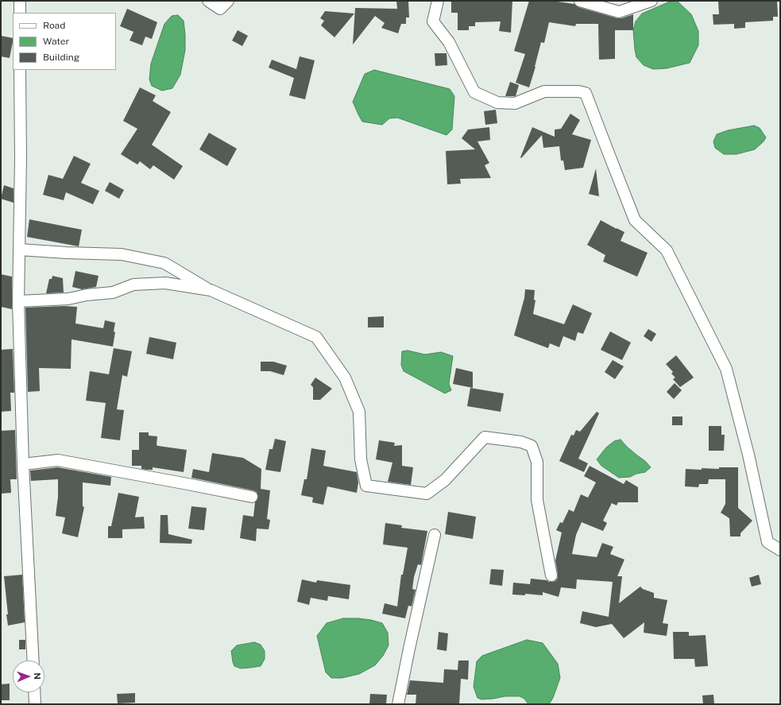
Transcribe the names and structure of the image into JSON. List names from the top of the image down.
{
  "legend": ["Road", "Water", "Building"],
  "north": "right"
}
